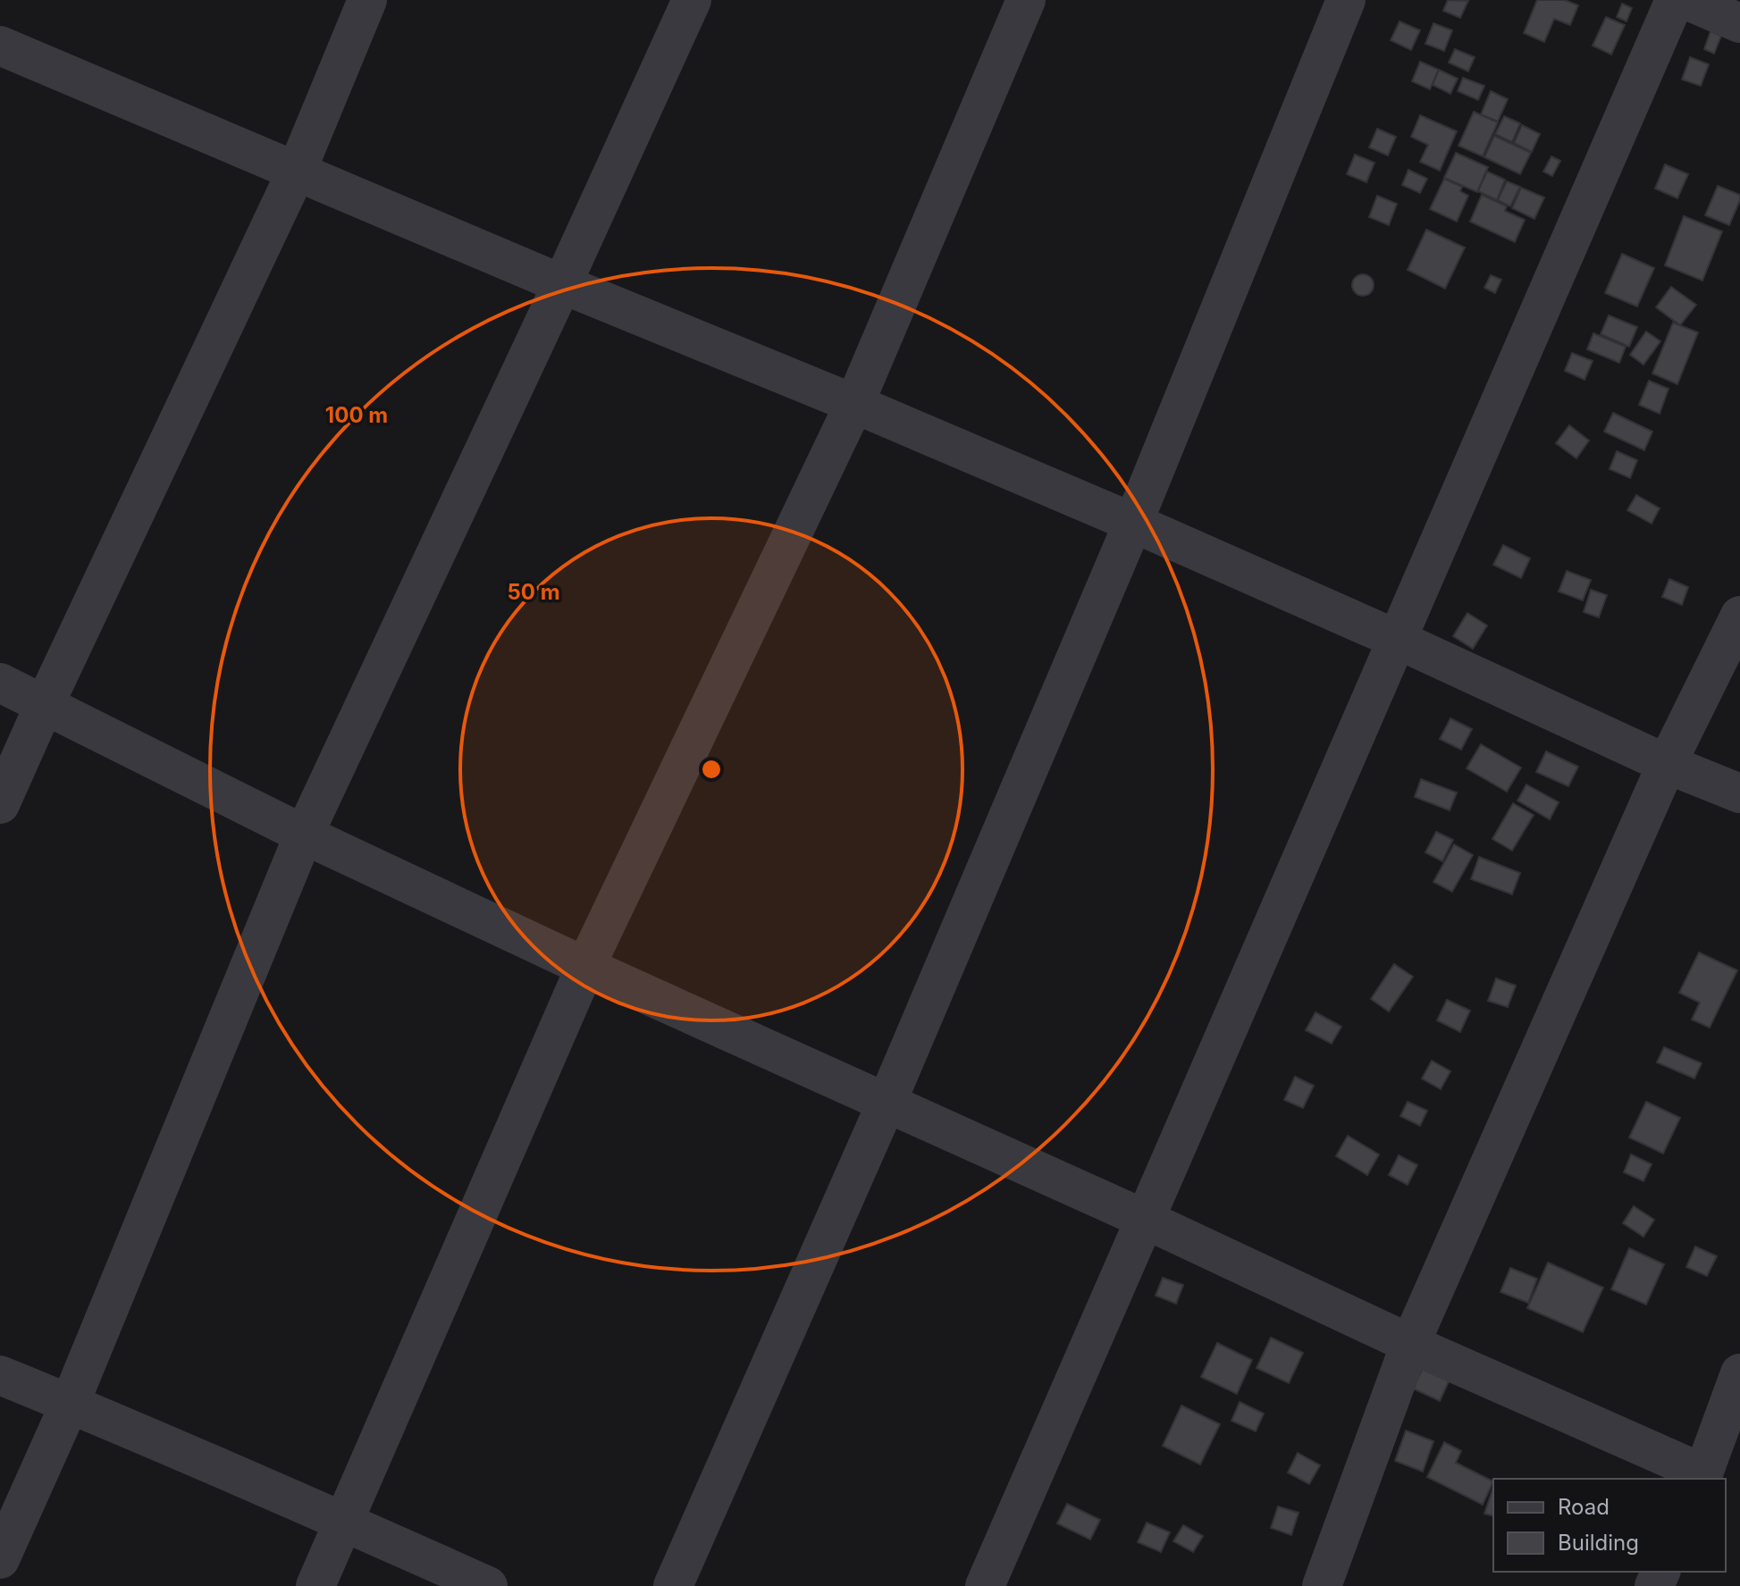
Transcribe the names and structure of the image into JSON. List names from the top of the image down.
{
  "legend": ["Road", "Building"],
  "rings": ["100 m", "50 m"]
}
